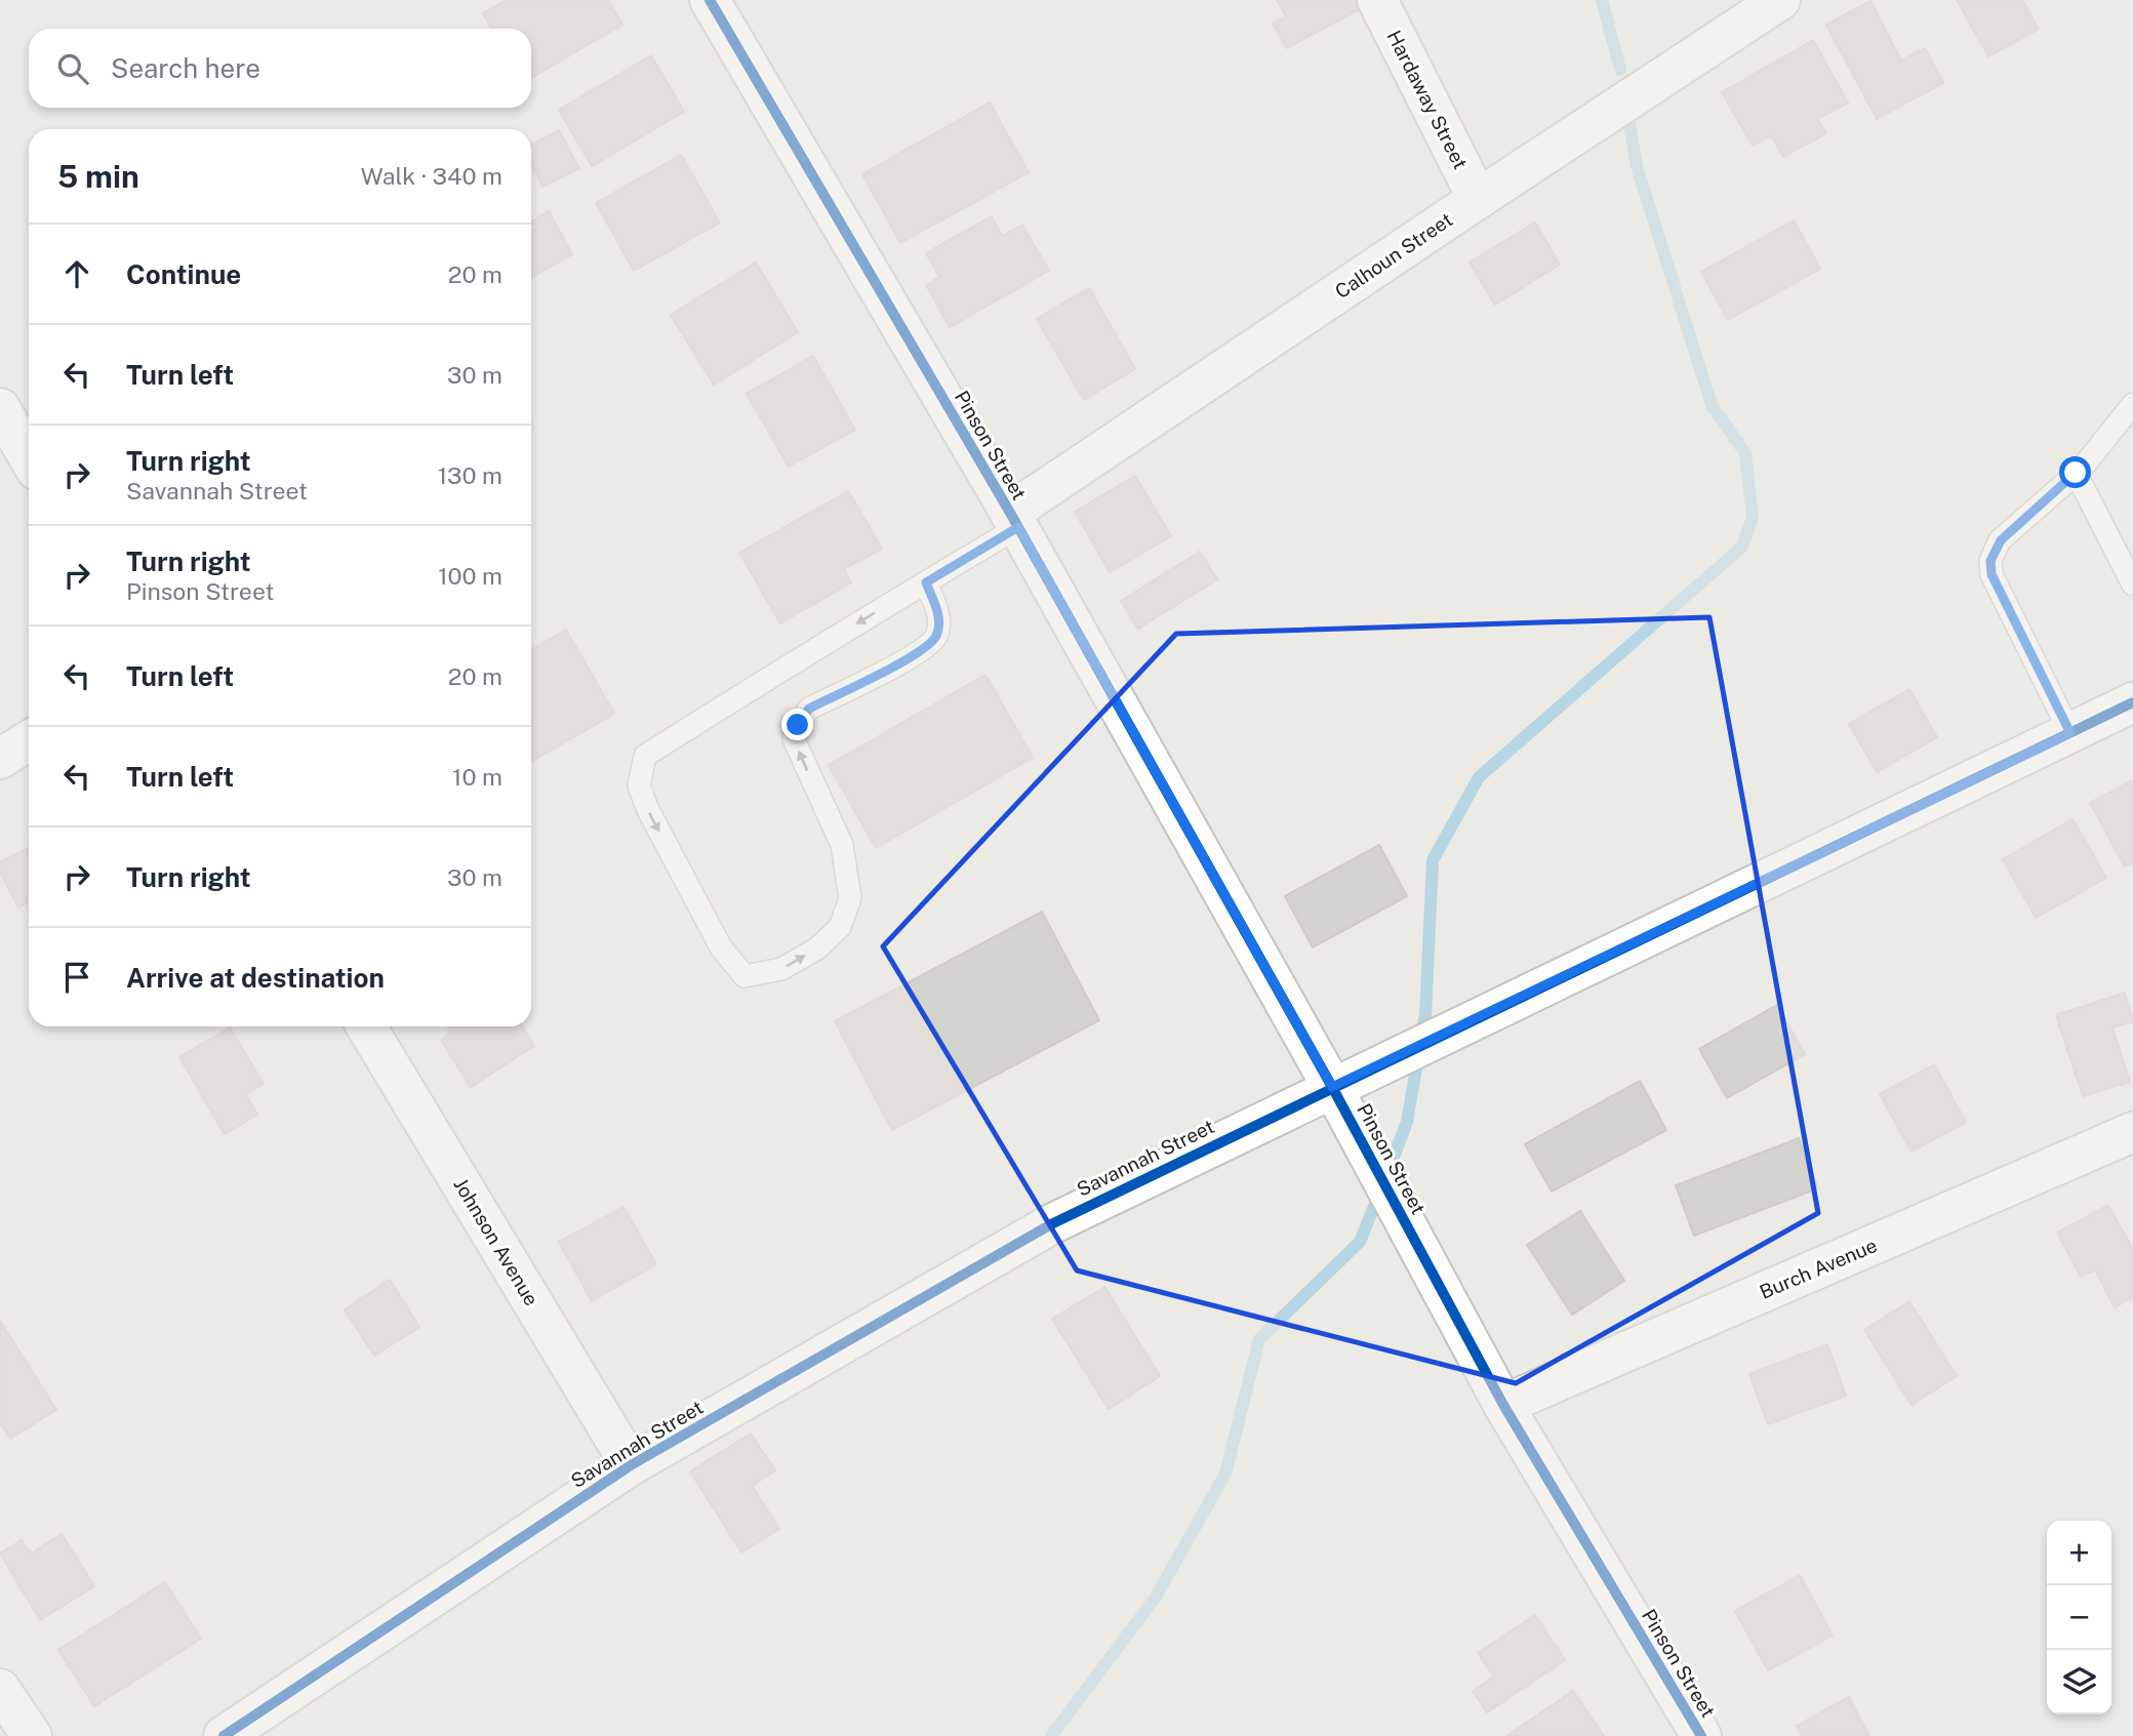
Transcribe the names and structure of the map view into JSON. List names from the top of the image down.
{
  "streets": {
    "street": [
      "Hardaway Street",
      "Calhoun Street",
      "Pinson Street",
      "Savannah Street",
      "Johnson Avenue",
      "Burch Avenue"
    ]
  },
  "crossings": [
    ["Hardaway Street", "Calhoun Street"],
    ["Calhoun Street", "Pinson Street"],
    ["Pinson Street", "Savannah Street"],
    ["Pinson Street", "Burch Avenue"],
    ["Savannah Street", "Johnson Avenue"]
  ],
  "page": {
    "search": "Search here",
    "heading": ["5 min", "Walk · 340 m"],
    "list": [
      ["Continue", "20 m"],
      ["Turn left", "30 m"],
      ["Turn right", "Savannah Street", "130 m"],
      ["Turn right", "Pinson Street", "100 m"],
      ["Turn left", "20 m"],
      ["Turn left", "10 m"],
      ["Turn right", "30 m"],
      "Arrive at destination"
    ],
    "map_buttons": ["+", "−"]
  }
}
